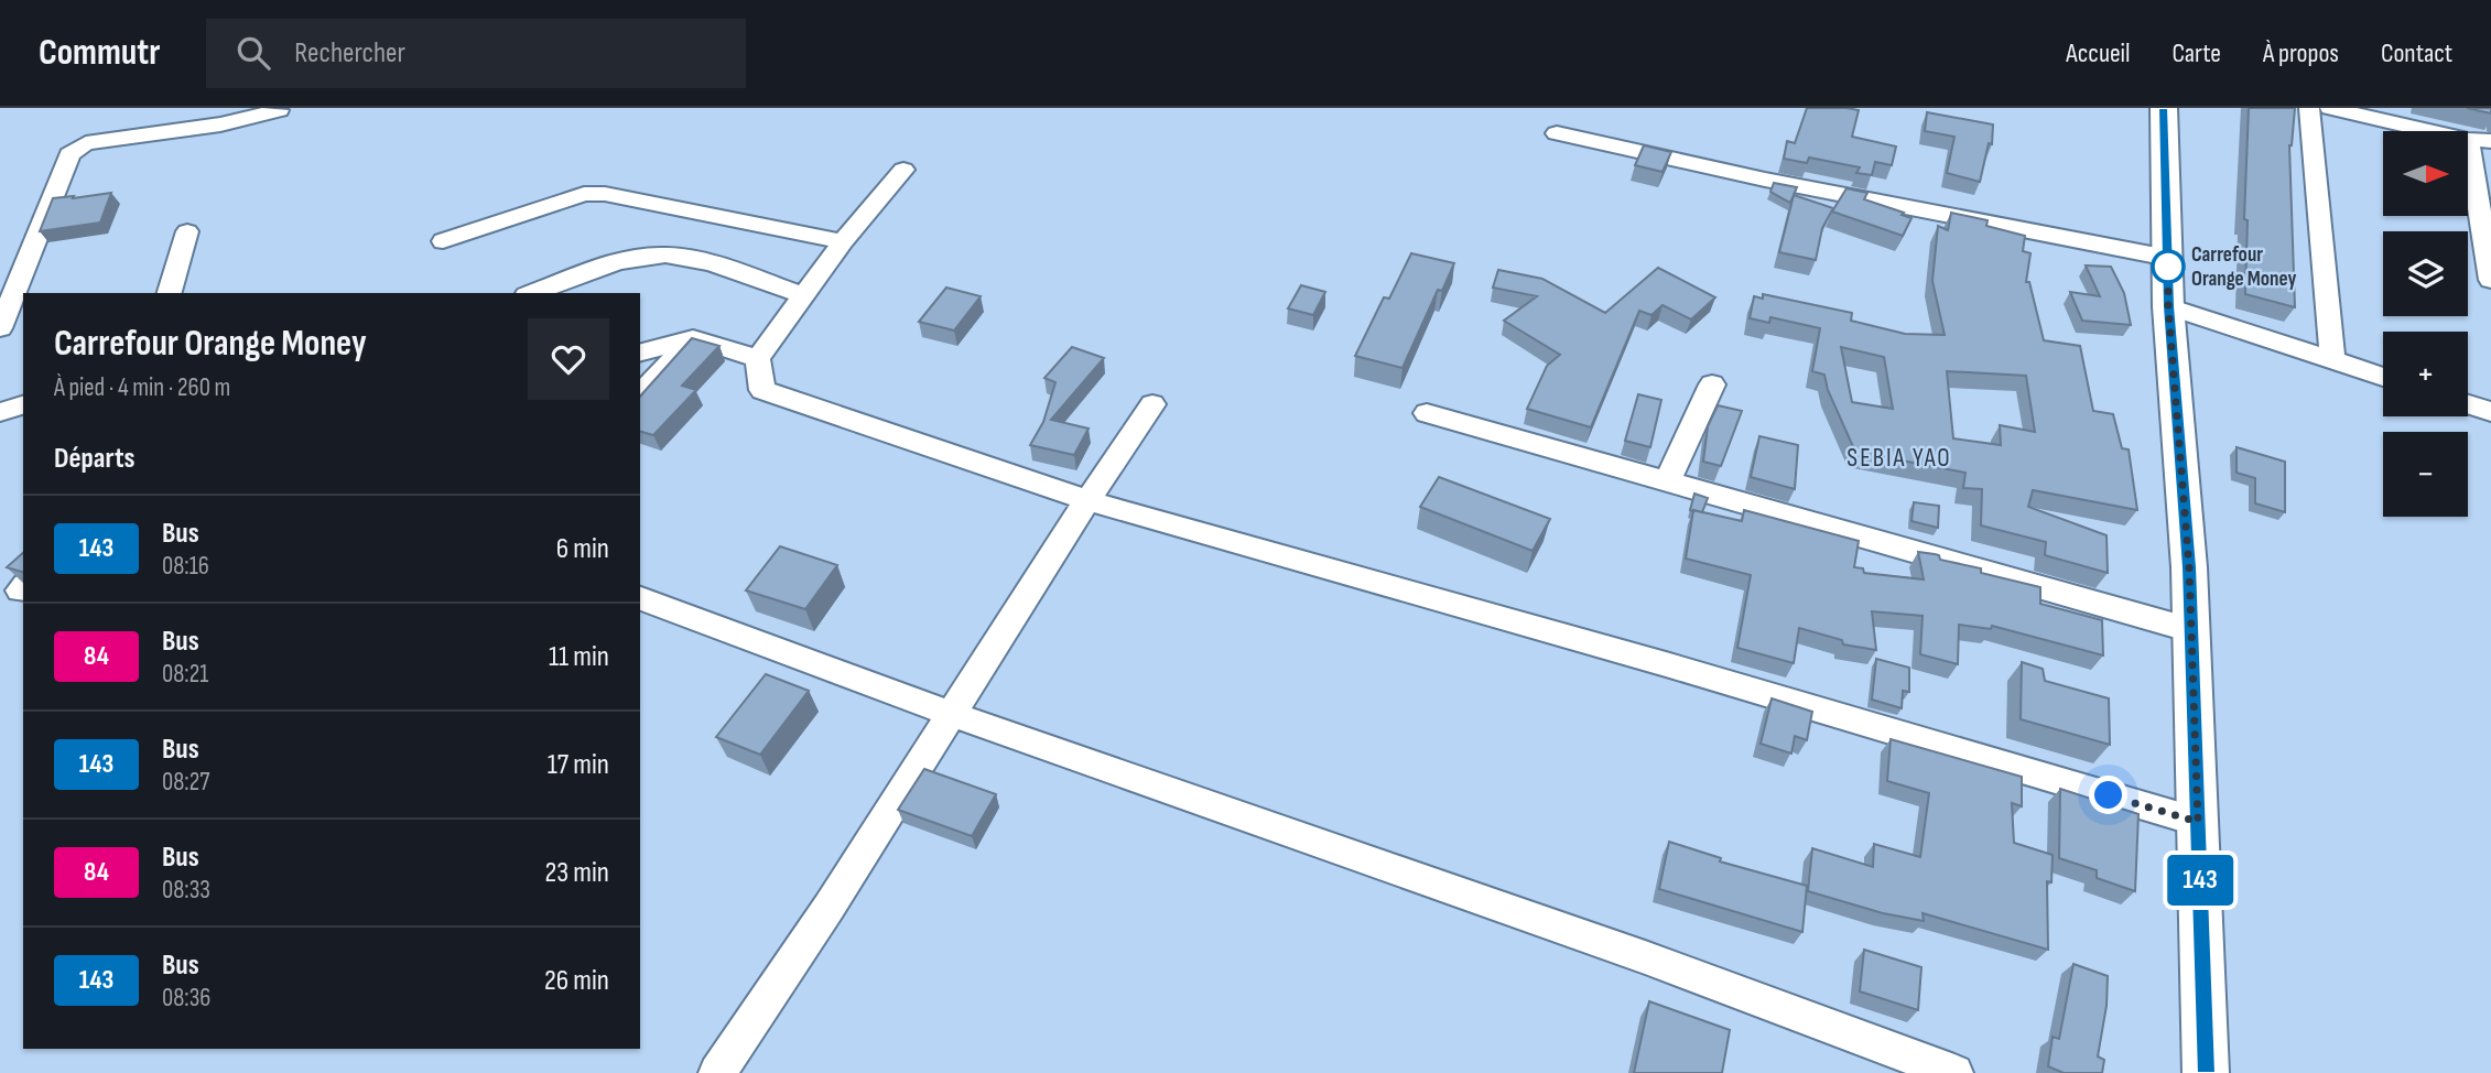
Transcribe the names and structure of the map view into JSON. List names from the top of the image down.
{
  "districts": ["SEBIA YAO"],
  "places": ["Carrefour Orange Money"],
  "lines": ["bus line 143"],
  "north": "right",
  "page": {
    "header": "Commutr",
    "search": "Rechercher",
    "nav": [
      "Accueil",
      "Carte",
      "À propos",
      "Contact"
    ],
    "on_map": "143",
    "map_buttons": ["+", "−"],
    "heading": [
      ["Carrefour Orange Money", "À pied · 4 min · 260 m"],
      "Départs"
    ],
    "list": [
      {
        "mark": "143",
        "name": "Bus",
        "note": "08:16",
        "value": "6 min"
      },
      {
        "mark": "84",
        "name": "Bus",
        "note": "08:21",
        "value": "11 min"
      },
      {
        "mark": "143",
        "name": "Bus",
        "note": "08:27",
        "value": "17 min"
      },
      {
        "mark": "84",
        "name": "Bus",
        "note": "08:33",
        "value": "23 min"
      },
      {
        "mark": "143",
        "name": "Bus",
        "note": "08:36",
        "value": "26 min"
      }
    ]
  }
}
